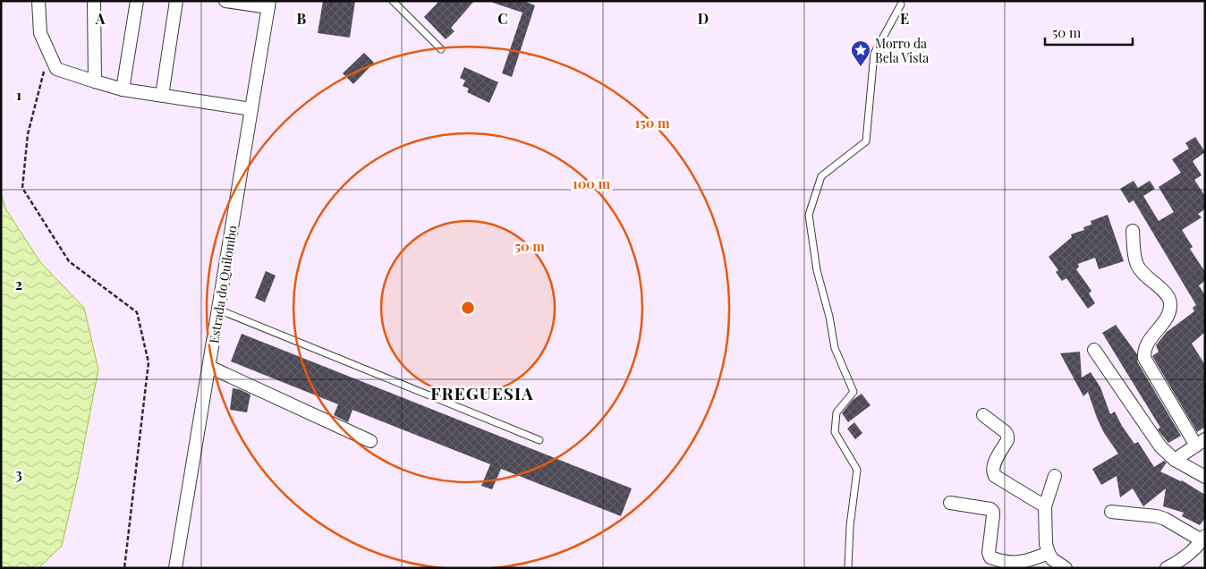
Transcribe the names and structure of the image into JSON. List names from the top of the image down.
{
  "streets": {
    "street": ["Estrada do Quilombo"]
  },
  "districts": ["FREGUESIA"],
  "places": {
    "place": ["Morro da Bela Vista"]
  },
  "scale_bar": "50 m",
  "grid": {
    "columns": [
      "A",
      "B",
      "C",
      "D",
      "E"
    ],
    "rows": ["1", "2", "3"]
  },
  "rings": ["150 m", "100 m", "50 m"]
}
